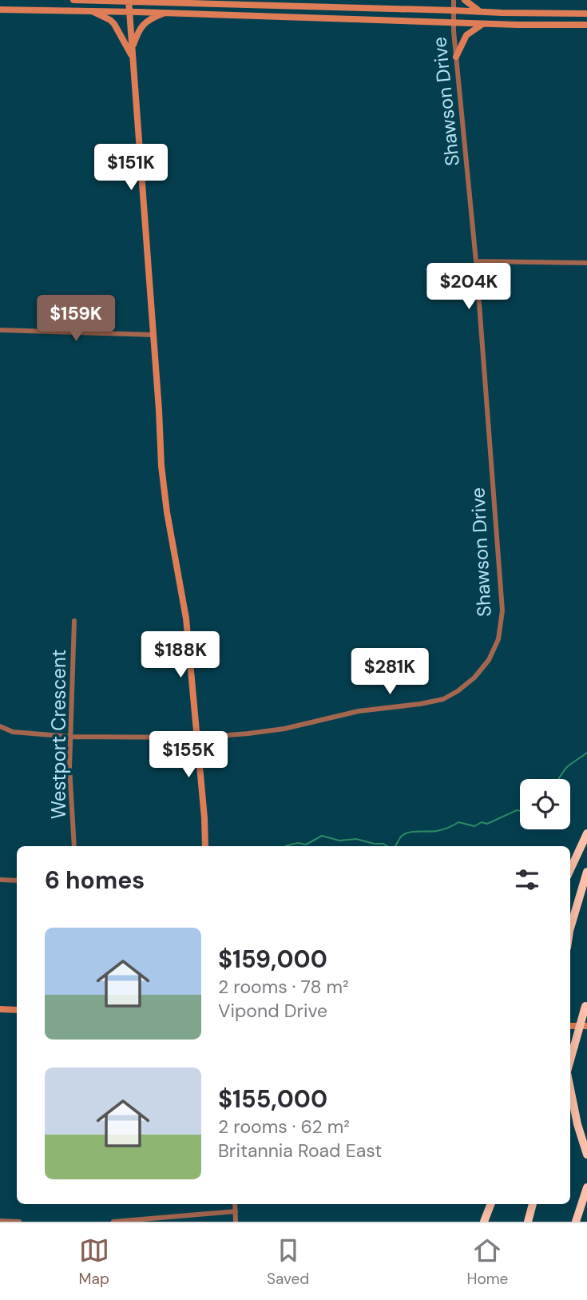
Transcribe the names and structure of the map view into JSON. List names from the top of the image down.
{
  "streets": {
    "street": ["Shawson Drive", "Westport Crescent"]
  },
  "crossings": [
    ["Shawson Drive", "Westport Crescent"]
  ],
  "page": {
    "price": [
      "$151K",
      "$204K",
      "$159K",
      "$188K",
      "$281K",
      "$155K"
    ],
    "heading": "6 homes",
    "list": [
      {
        "name": "$159,000",
        "note": "2 rooms · 78 m² · Vipond Drive"
      },
      {
        "name": "$155,000",
        "note": "2 rooms · 62 m² · Britannia Road East"
      }
    ],
    "tabs": ["Map", "Saved", "Home"]
  }
}
